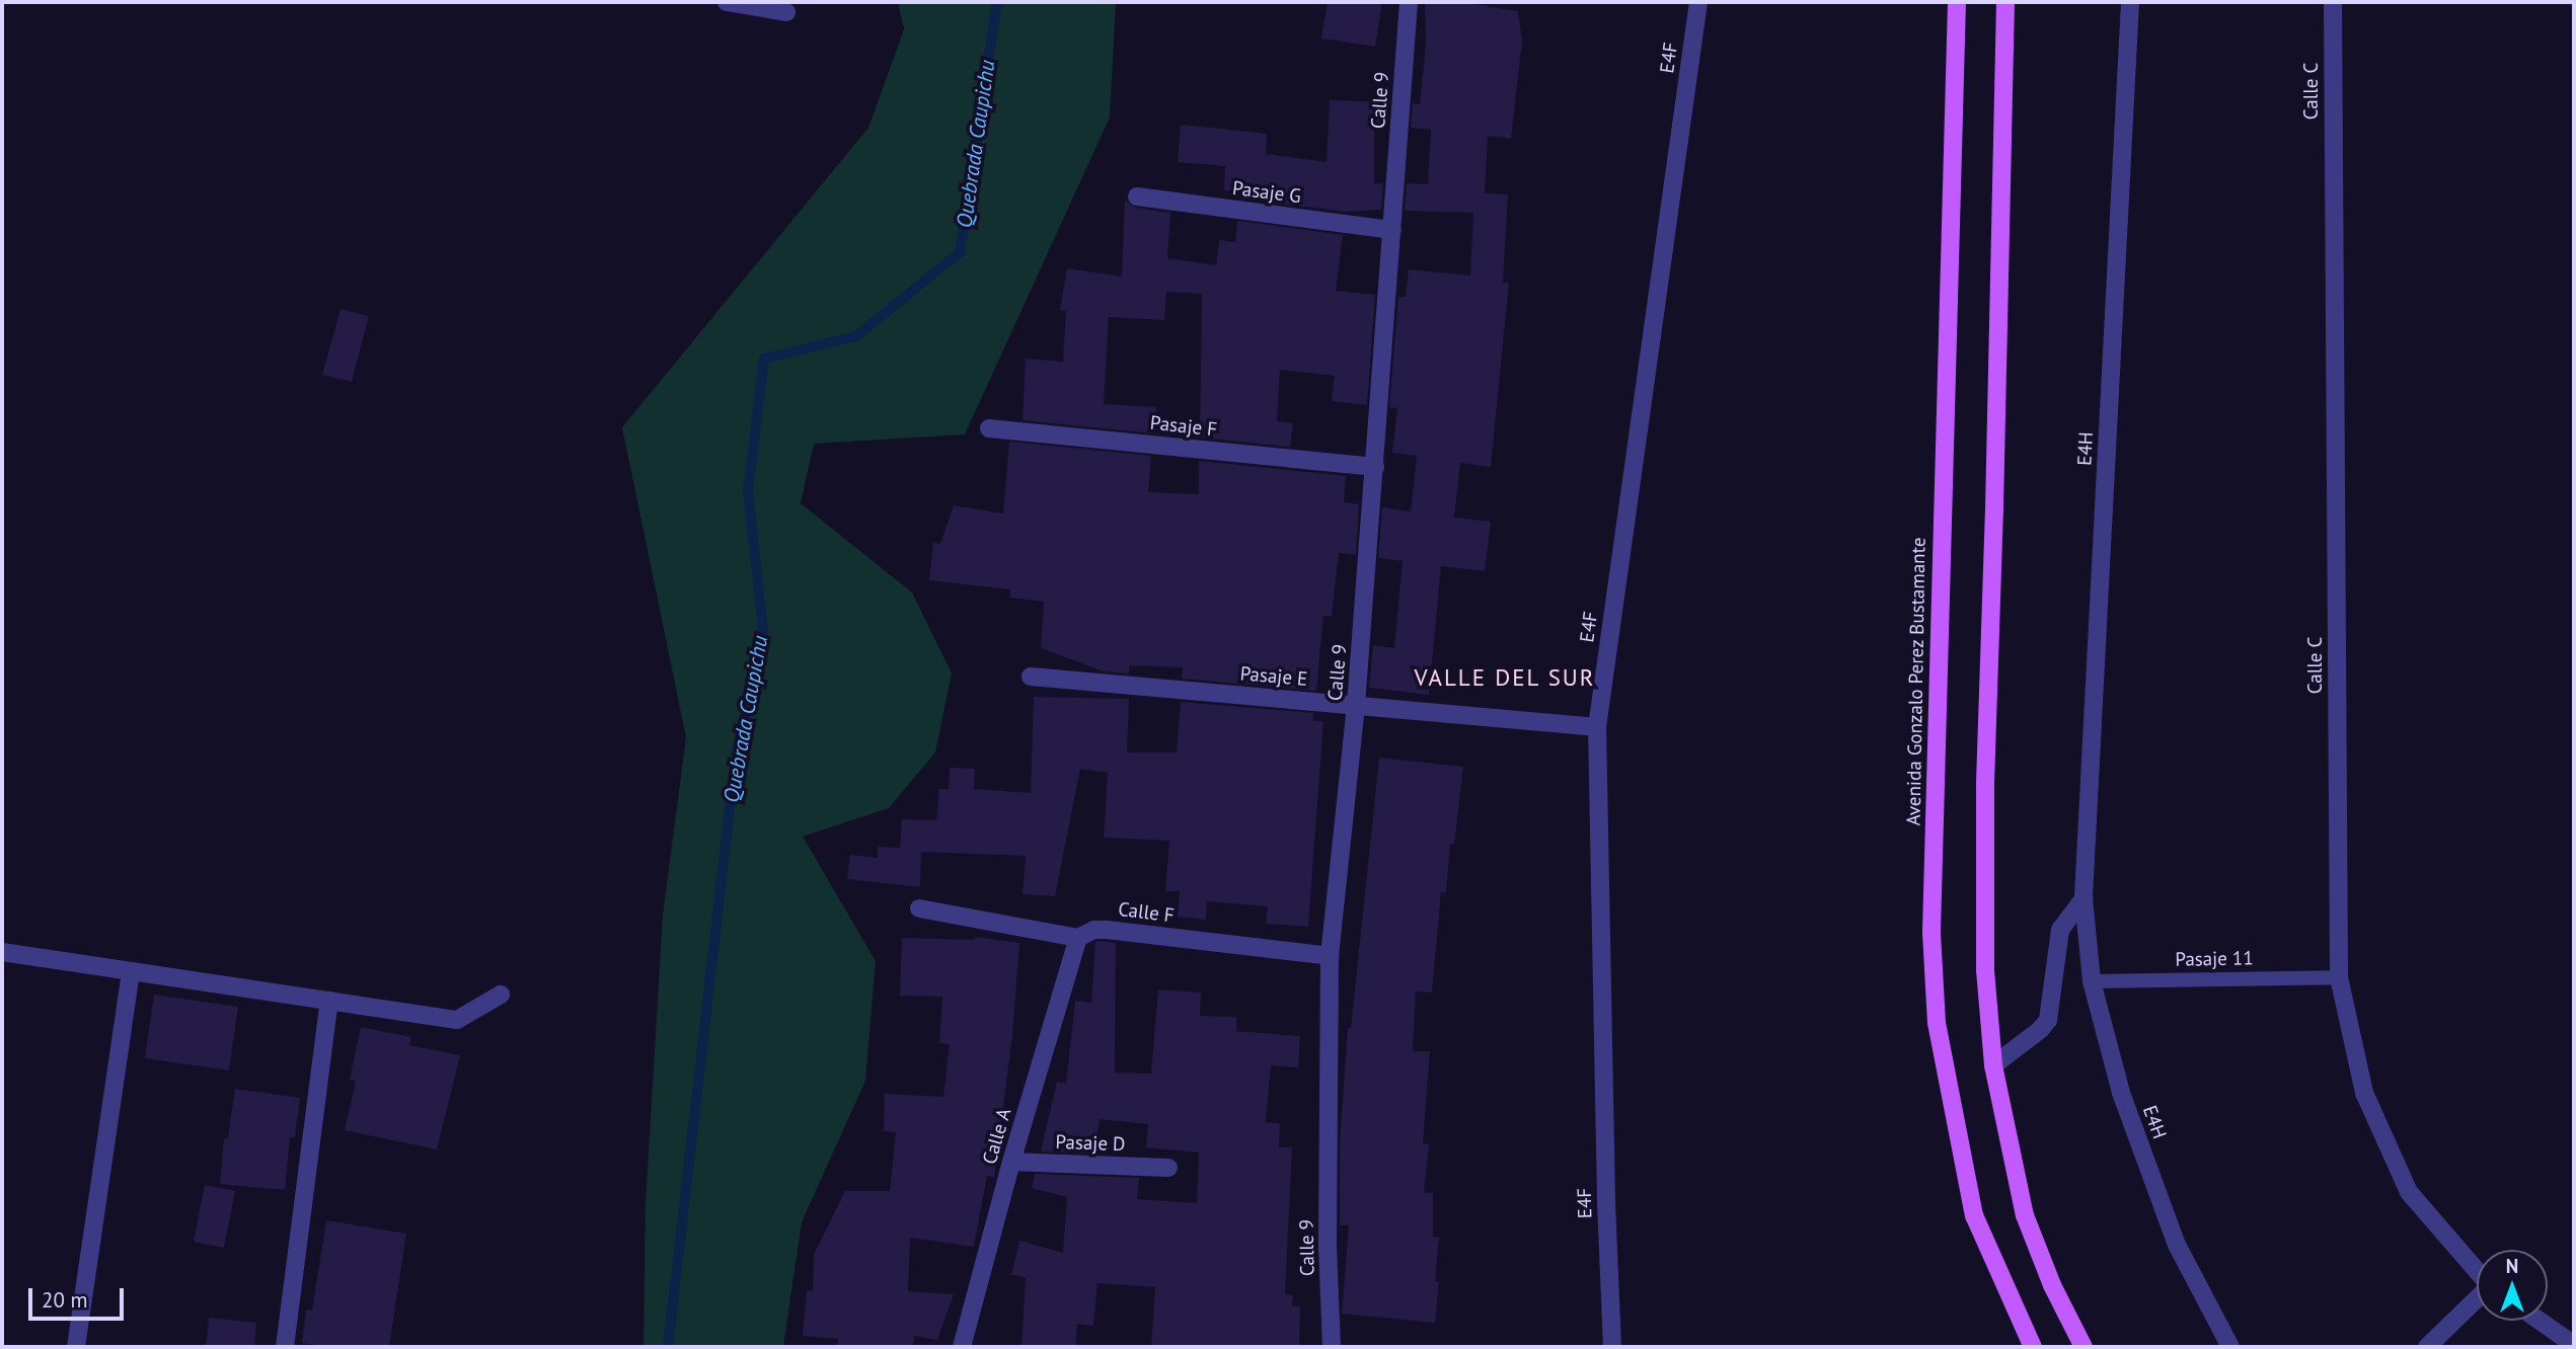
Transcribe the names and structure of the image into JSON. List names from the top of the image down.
{
  "streets": {
    "main road": ["Avenida Gonzalo Perez Bustamante"],
    "street": [
      "E4F",
      "Calle C",
      "Calle 9",
      "Pasaje G",
      "Pasaje F",
      "E4H",
      "Pasaje E",
      "Calle F",
      "Calle A",
      "Pasaje D"
    ],
    "lane": ["Pasaje 11"]
  },
  "crossings": [
    ["E4F", "Pasaje E"],
    ["Calle C", "Pasaje 11"],
    ["Calle 9", "Pasaje G"],
    ["Calle 9", "Pasaje F"],
    ["Calle 9", "Pasaje E"],
    ["Calle 9", "Calle F"],
    ["E4H", "Pasaje 11"],
    ["Calle F", "Calle A"],
    ["Calle A", "Pasaje D"]
  ],
  "districts": ["VALLE DEL SUR"],
  "water": ["Quebrada Caupichu"],
  "scale_bar": "20 m",
  "north": "top"
}
